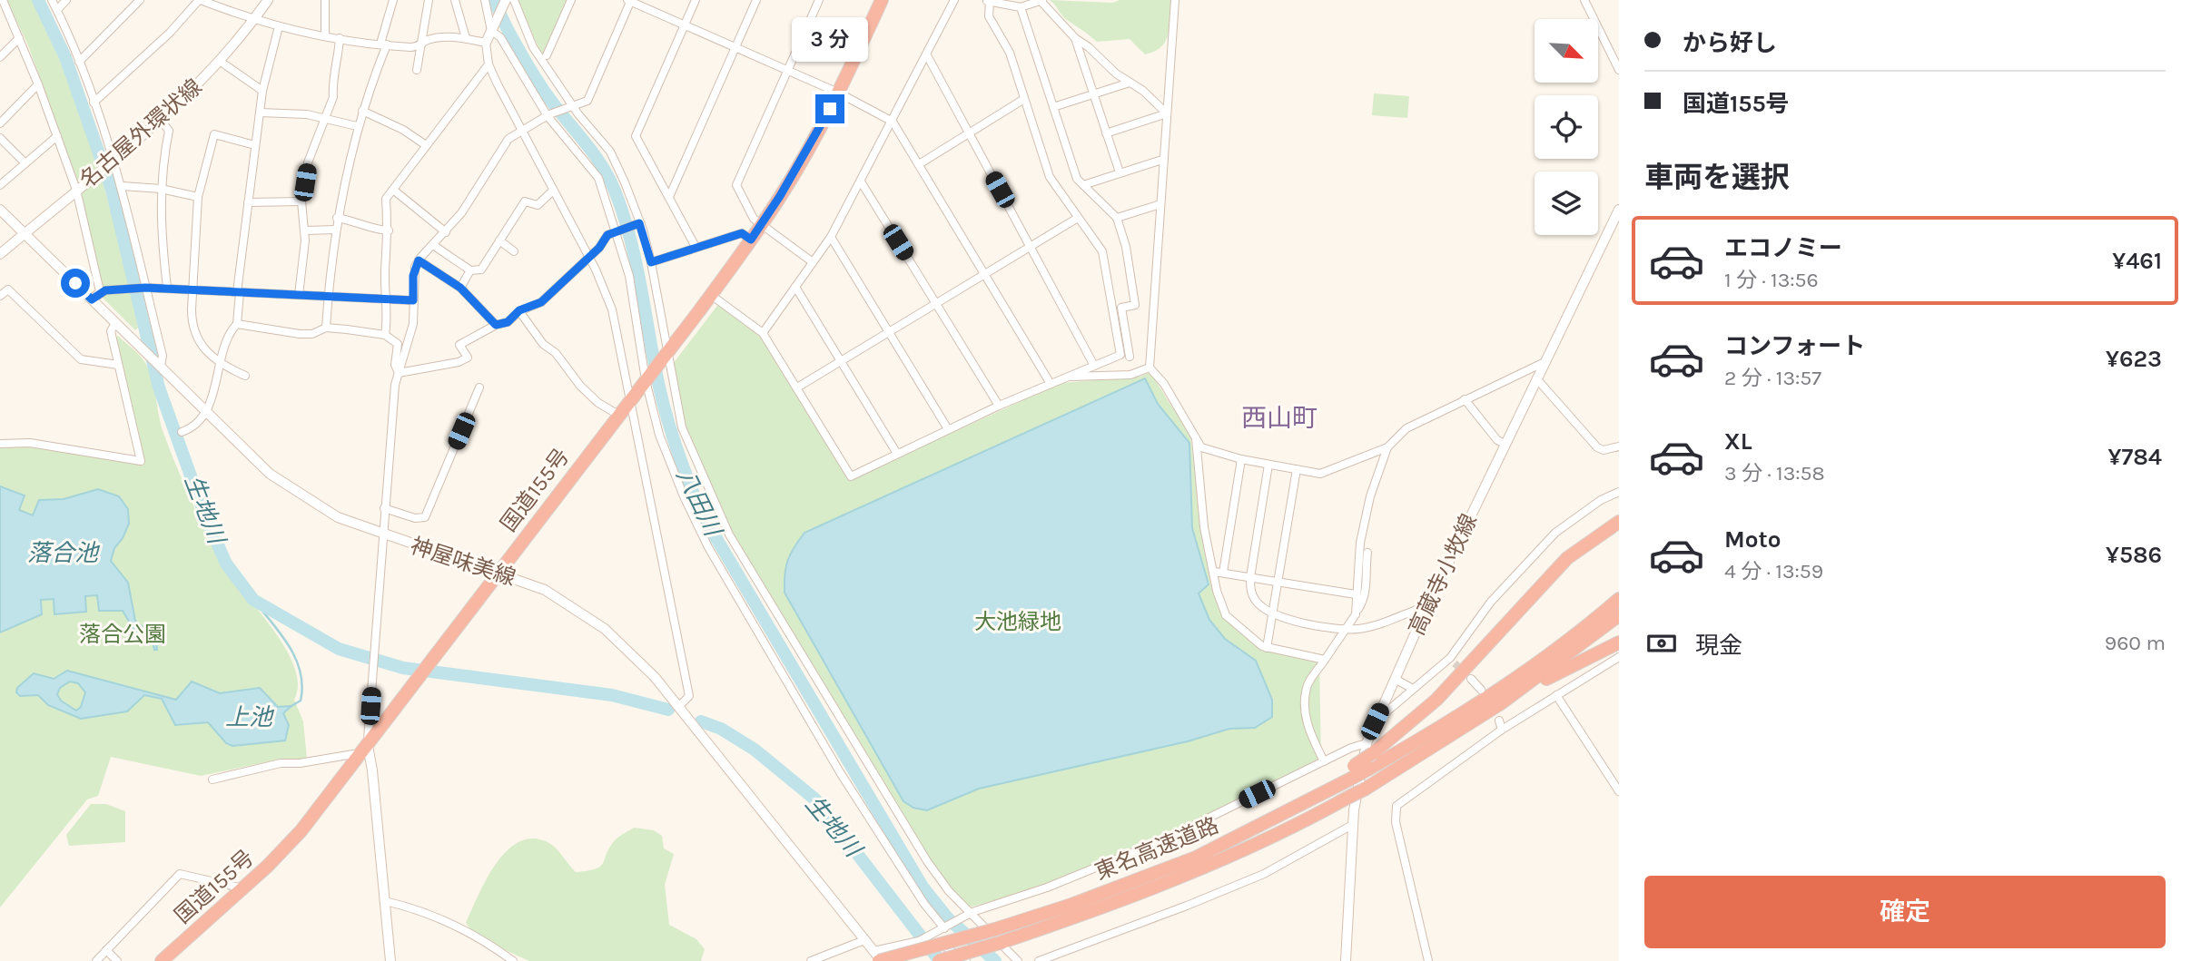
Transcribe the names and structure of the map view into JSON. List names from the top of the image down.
{
  "streets": {
    "highway": ["国道155号", "東名高速道路"],
    "main road": ["名古屋外環状線", "神屋味美線", "高蔵寺小牧線"]
  },
  "crossings": [
    ["名古屋外環状線", "神屋味美線"],
    ["国道155号", "神屋味美線"],
    ["神屋味美線", "東名高速道路"]
  ],
  "districts": ["西山町"],
  "water": [
    "八田川",
    "生地川",
    "落合池",
    "上池"
  ],
  "parks": ["大池緑地", "落合公園"],
  "north": "bottom right",
  "page": {
    "banner": ["から好し", "国道155号"],
    "bubble": "3 分",
    "heading": "車両を選択",
    "list": [
      {
        "name": "エコノミー",
        "note": "1 分 · 13:56",
        "value": "¥461"
      },
      {
        "name": "コンフォート",
        "note": "2 分 · 13:57",
        "value": "¥623"
      },
      {
        "name": "XL",
        "note": "3 分 · 13:58",
        "value": "¥784"
      },
      {
        "name": "Moto",
        "note": "4 分 · 13:59",
        "value": "¥586"
      }
    ],
    "pay": ["現金", "960 m"],
    "buttons": "確定"
  }
}
